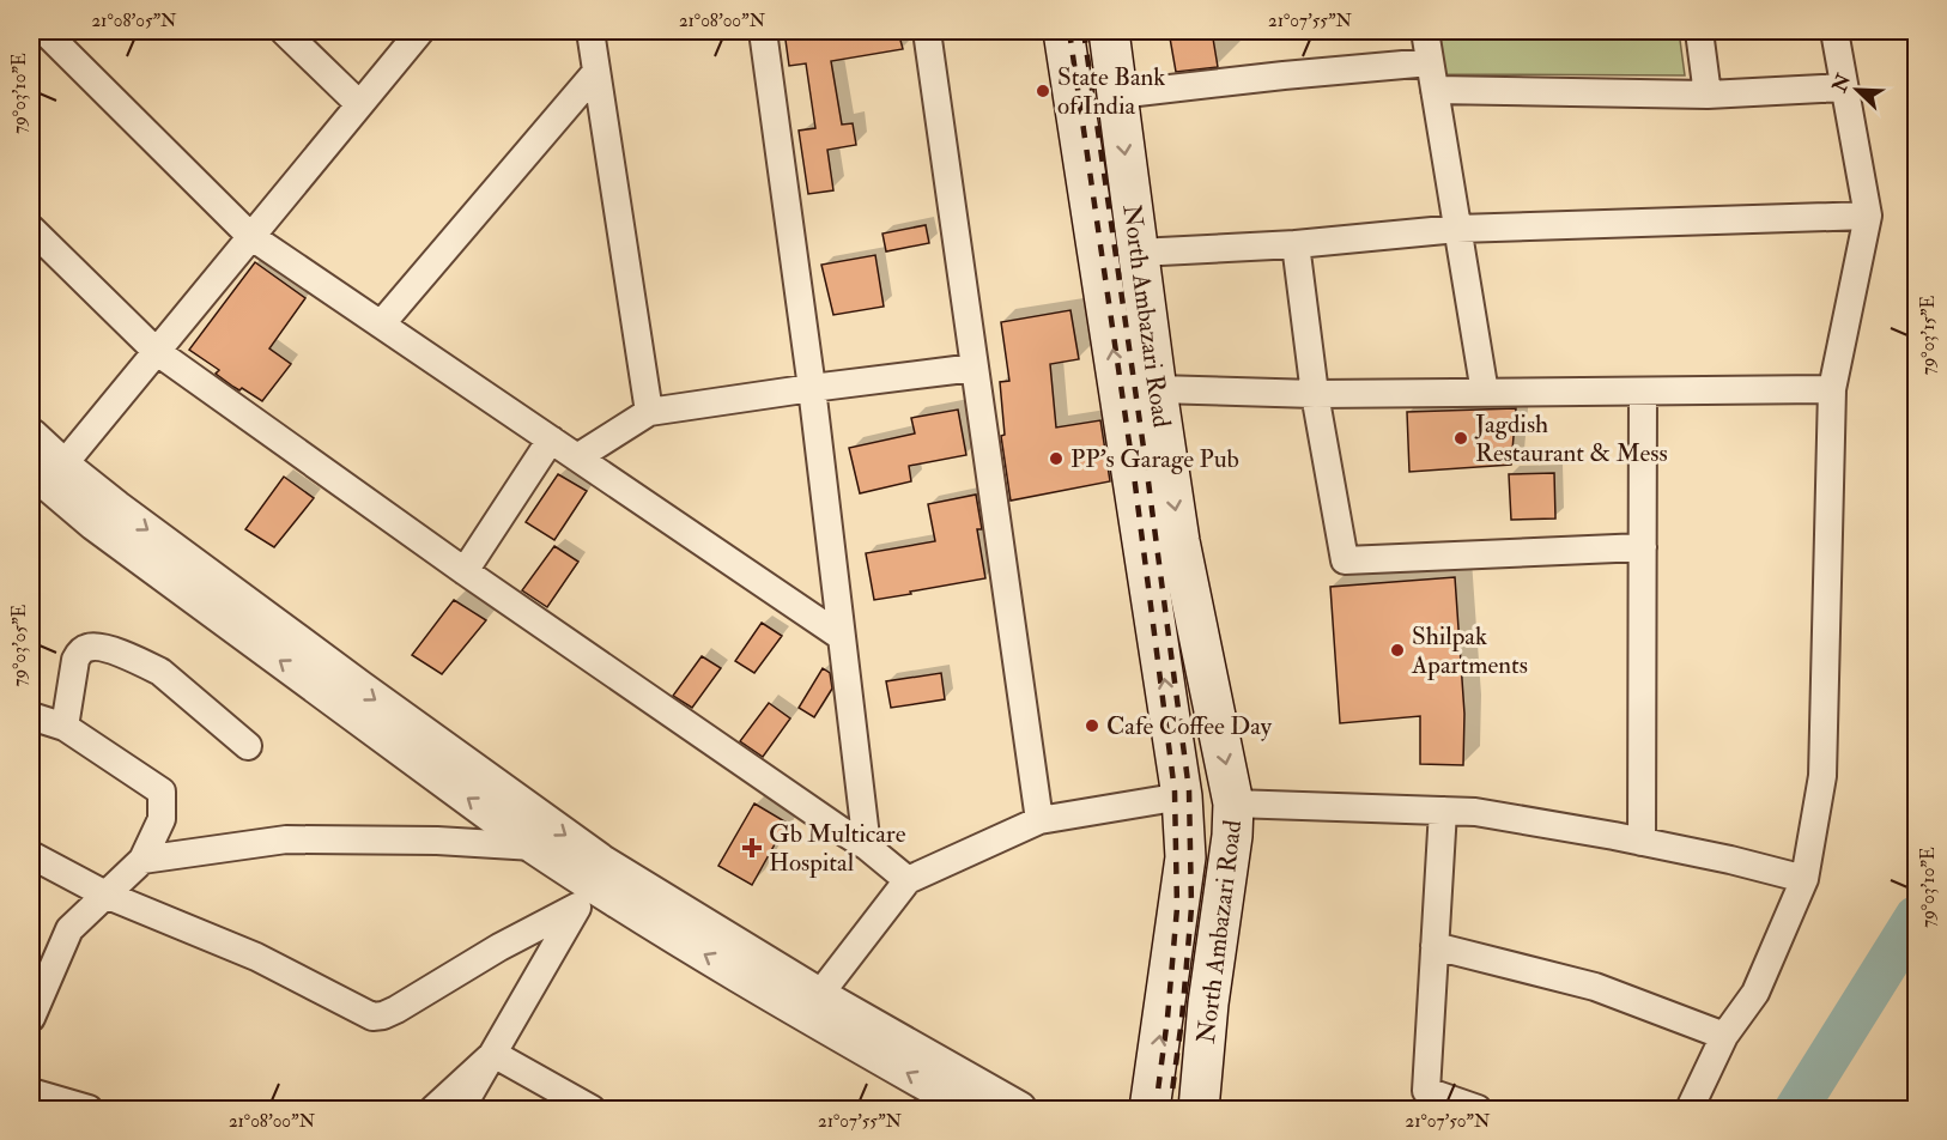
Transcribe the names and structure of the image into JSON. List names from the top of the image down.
{
  "streets": {
    "main road": ["North Ambazari Road"]
  },
  "places": {
    "other": [
      "State Bank of India",
      "Jagdish Restaurant & Mess",
      "PP's Garage Pub",
      "Shilpak Apartments",
      "Cafe Coffee Day"
    ],
    "health": ["Gb Multicare Hospital"]
  },
  "north": "top left",
  "coordinates": [
    "21°08'05\"N",
    "21°08'00\"N",
    "21°07'55\"N",
    "79°03'10\"E",
    "79°03'15\"E",
    "79°03'05\"E",
    "21°07'50\"N"
  ]
}
